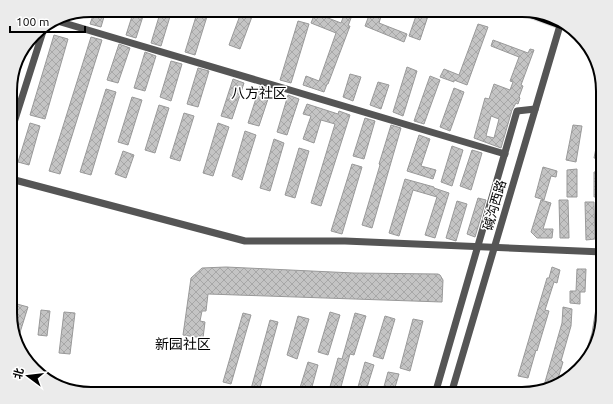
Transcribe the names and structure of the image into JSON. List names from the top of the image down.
{
  "streets": {
    "street": ["碱沟西路"]
  },
  "districts": ["八方社区", "新园社区"],
  "scale_bar": "100 m",
  "north": "left"
}
